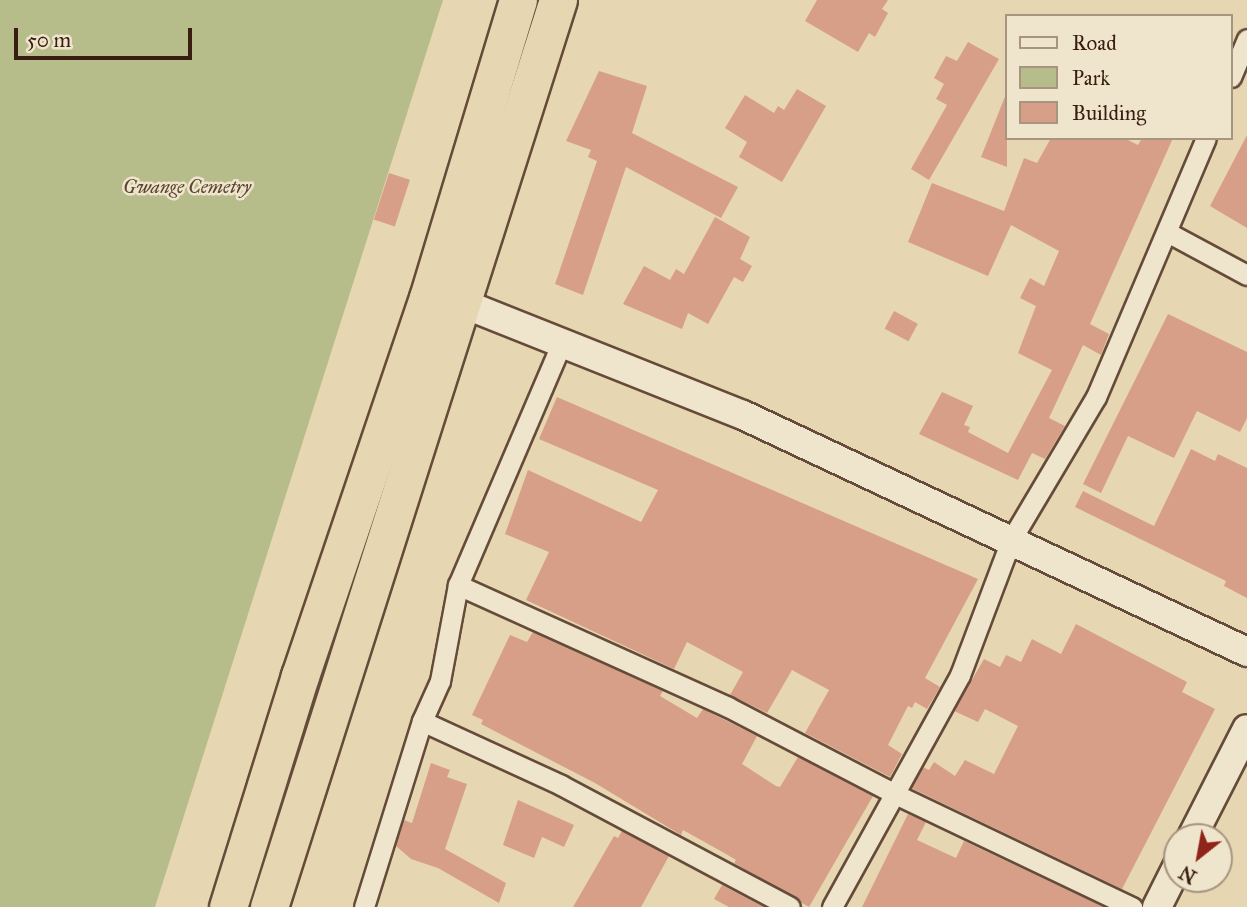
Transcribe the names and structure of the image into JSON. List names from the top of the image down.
{
  "parks": ["Gwange Cemetry"],
  "legend": ["Road", "Park", "Building"],
  "scale_bar": "50 m",
  "north": "bottom left"
}
